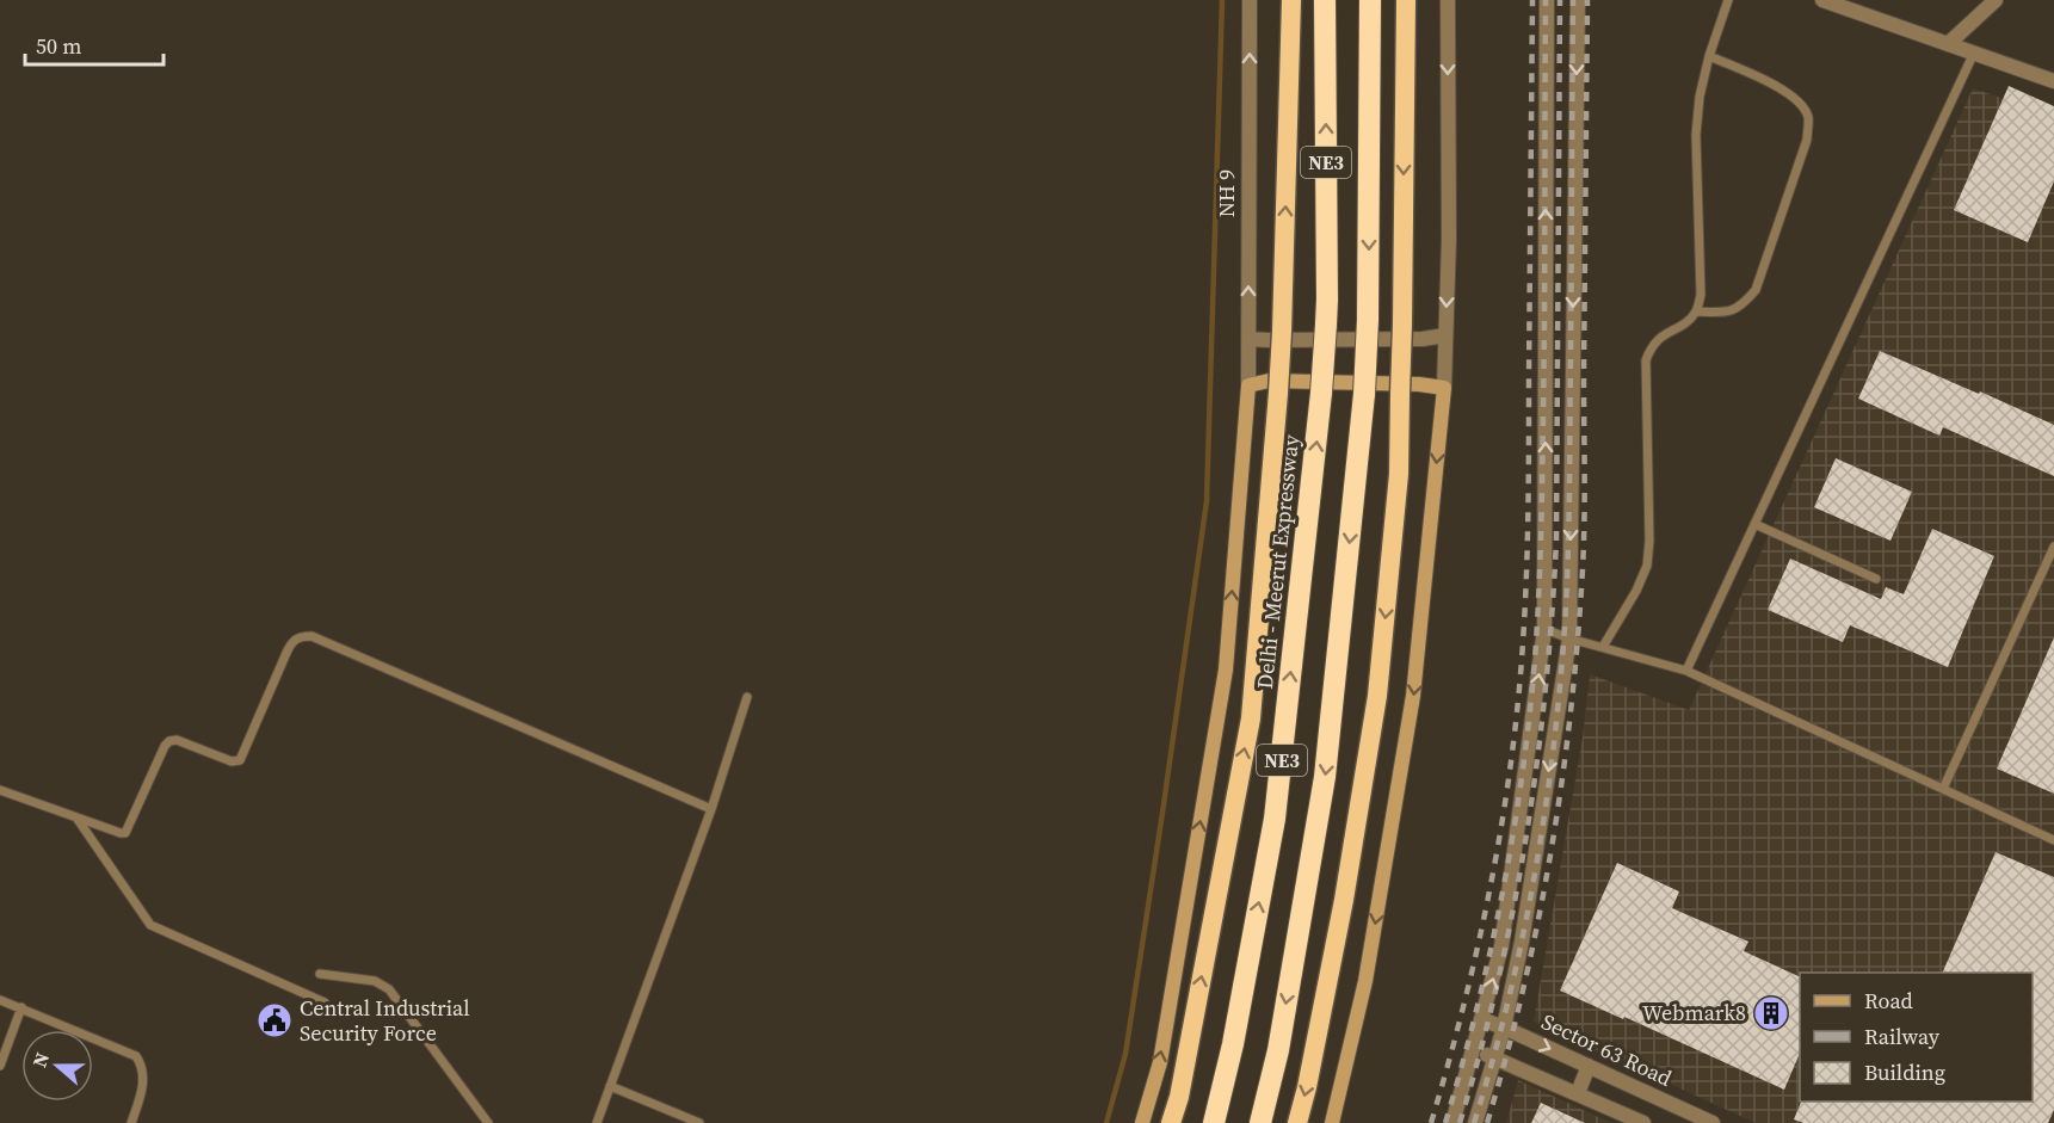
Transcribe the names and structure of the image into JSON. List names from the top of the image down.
{
  "streets": {
    "highway": ["NE3", "Delhi - Meerut Expressway"],
    "street": ["NH 9", "Sector 63 Road"]
  },
  "one_way": ["NH 9"],
  "places": {
    "building": ["Webmark8"],
    "public building": ["Central Industrial Security Force"]
  },
  "legend": ["Road", "Railway", "Building"],
  "scale_bar": "50 m",
  "north": "left"
}
